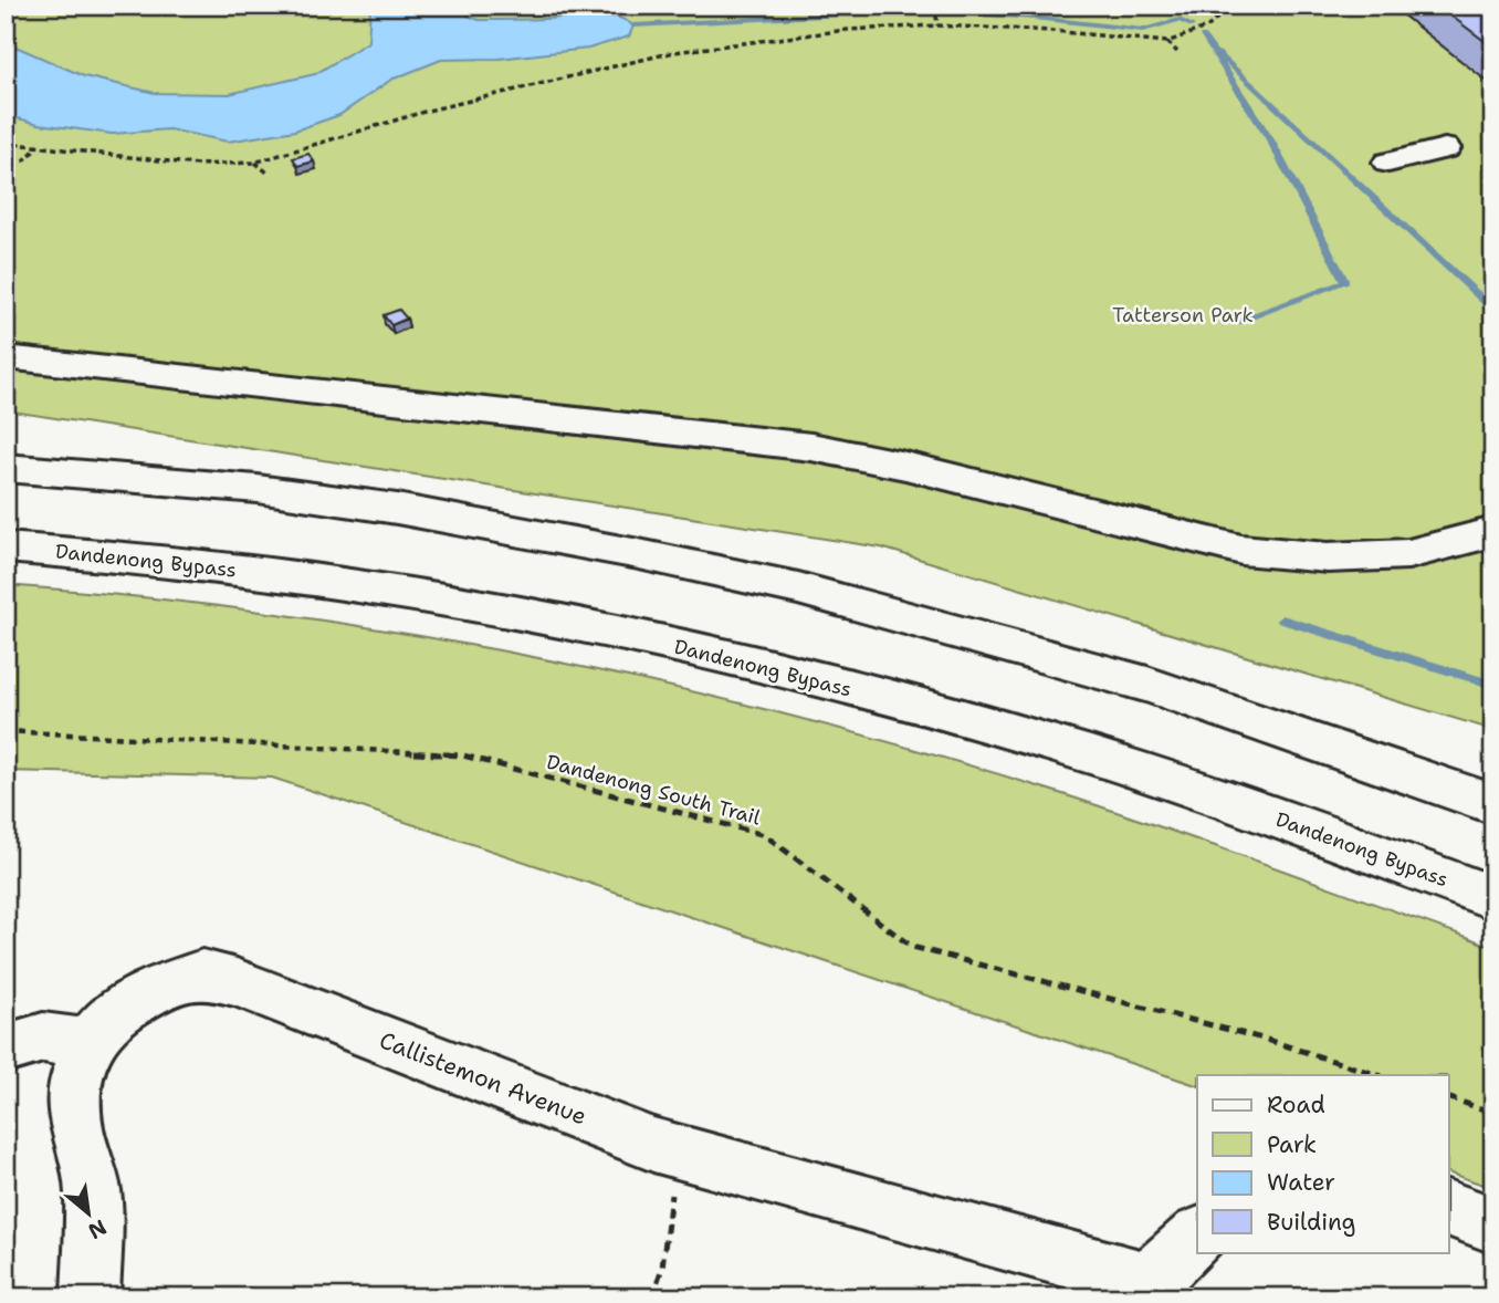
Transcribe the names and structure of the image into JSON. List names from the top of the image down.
{
  "streets": {
    "main road": ["Dandenong Bypass", "Callistemon Avenue"],
    "path": ["Dandenong South Trail"]
  },
  "parks": ["Tatterson Park"],
  "legend": [
    "Road",
    "Park",
    "Water",
    "Building"
  ],
  "north": "bottom right"
}
